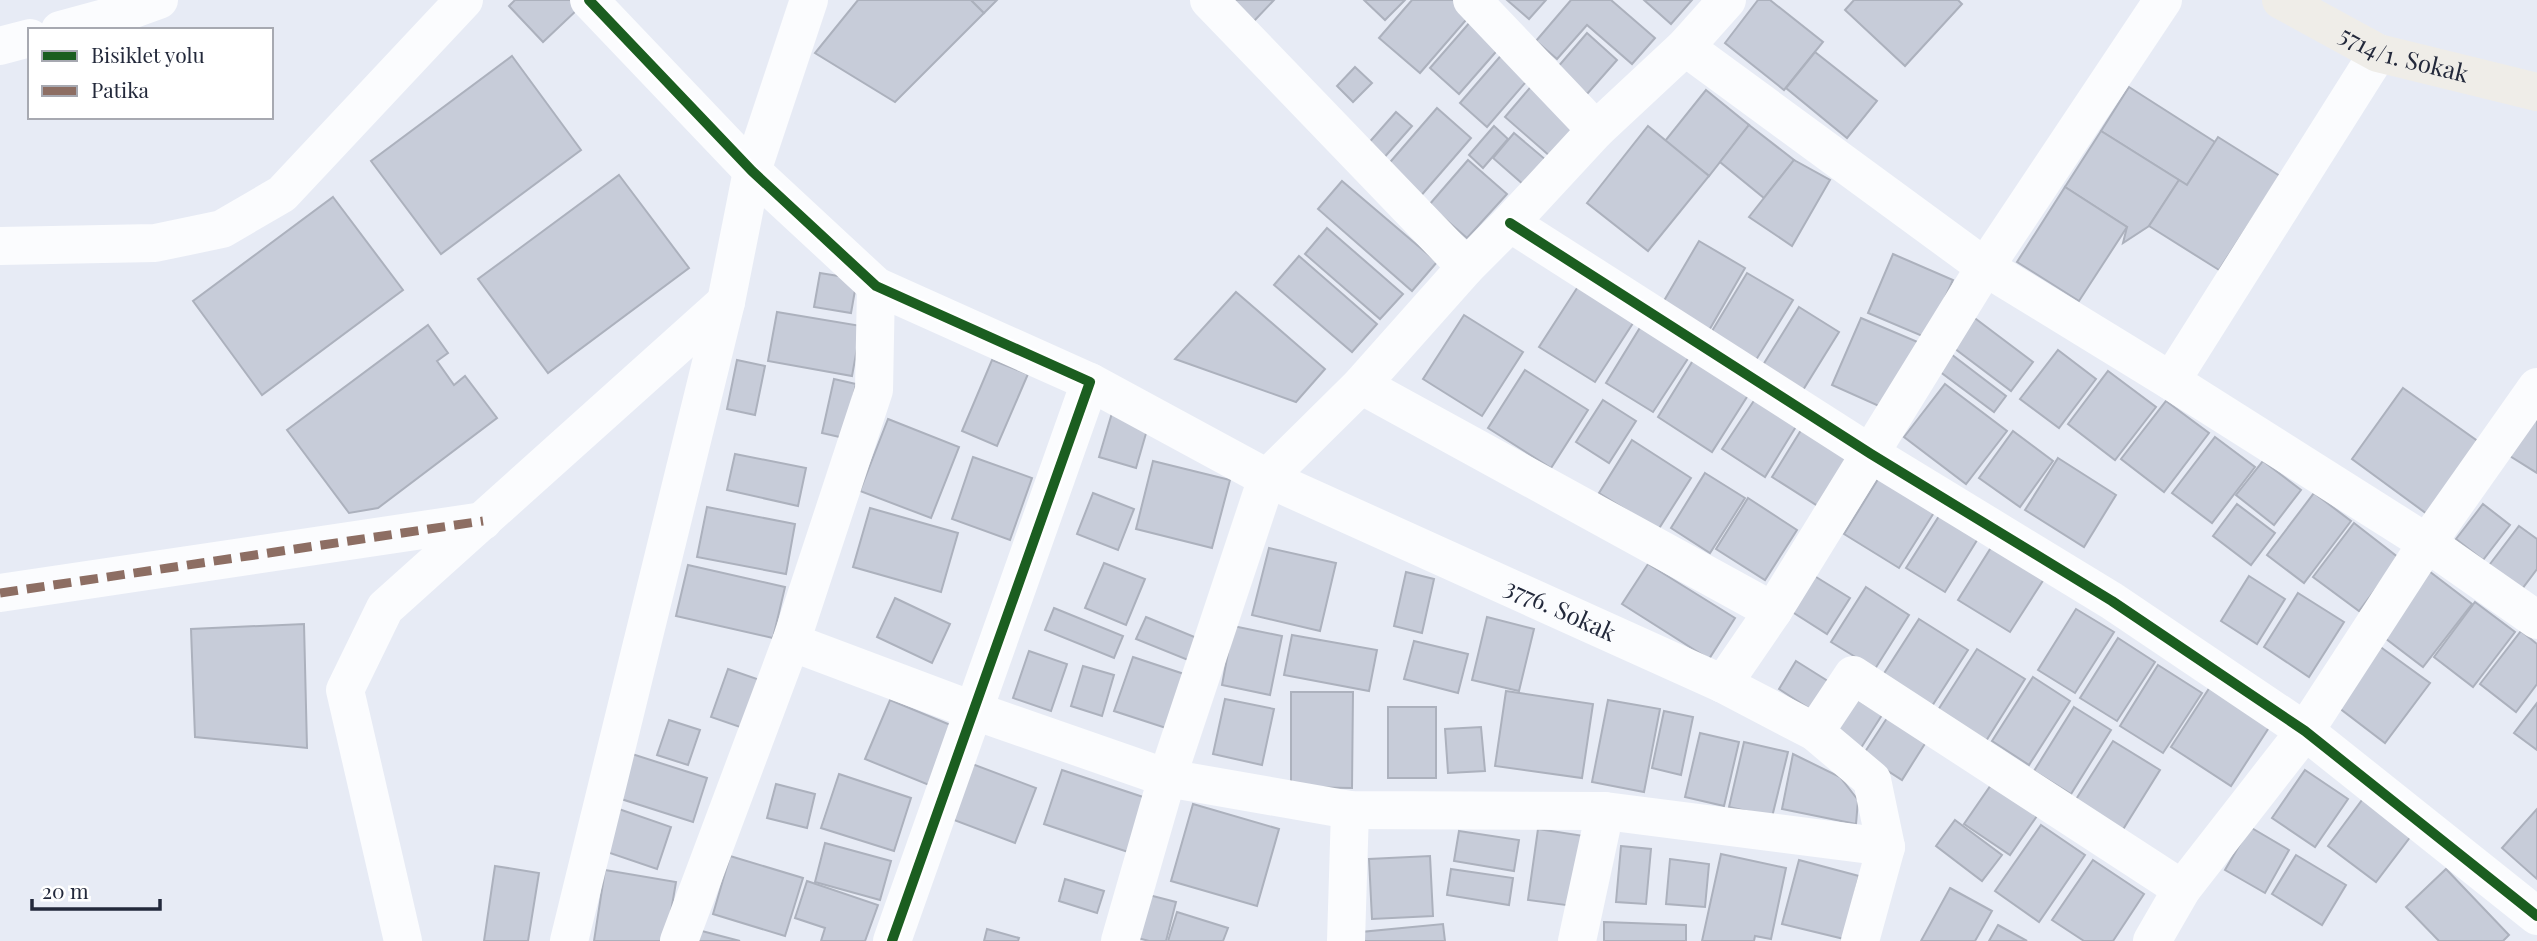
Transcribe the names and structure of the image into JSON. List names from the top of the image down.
{
  "streets": {
    "main road": ["5714/1. Sokak"],
    "street": ["3776. Sokak"]
  },
  "legend": ["Bisiklet yolu", "Patika"],
  "scale_bar": "20 m"
}
